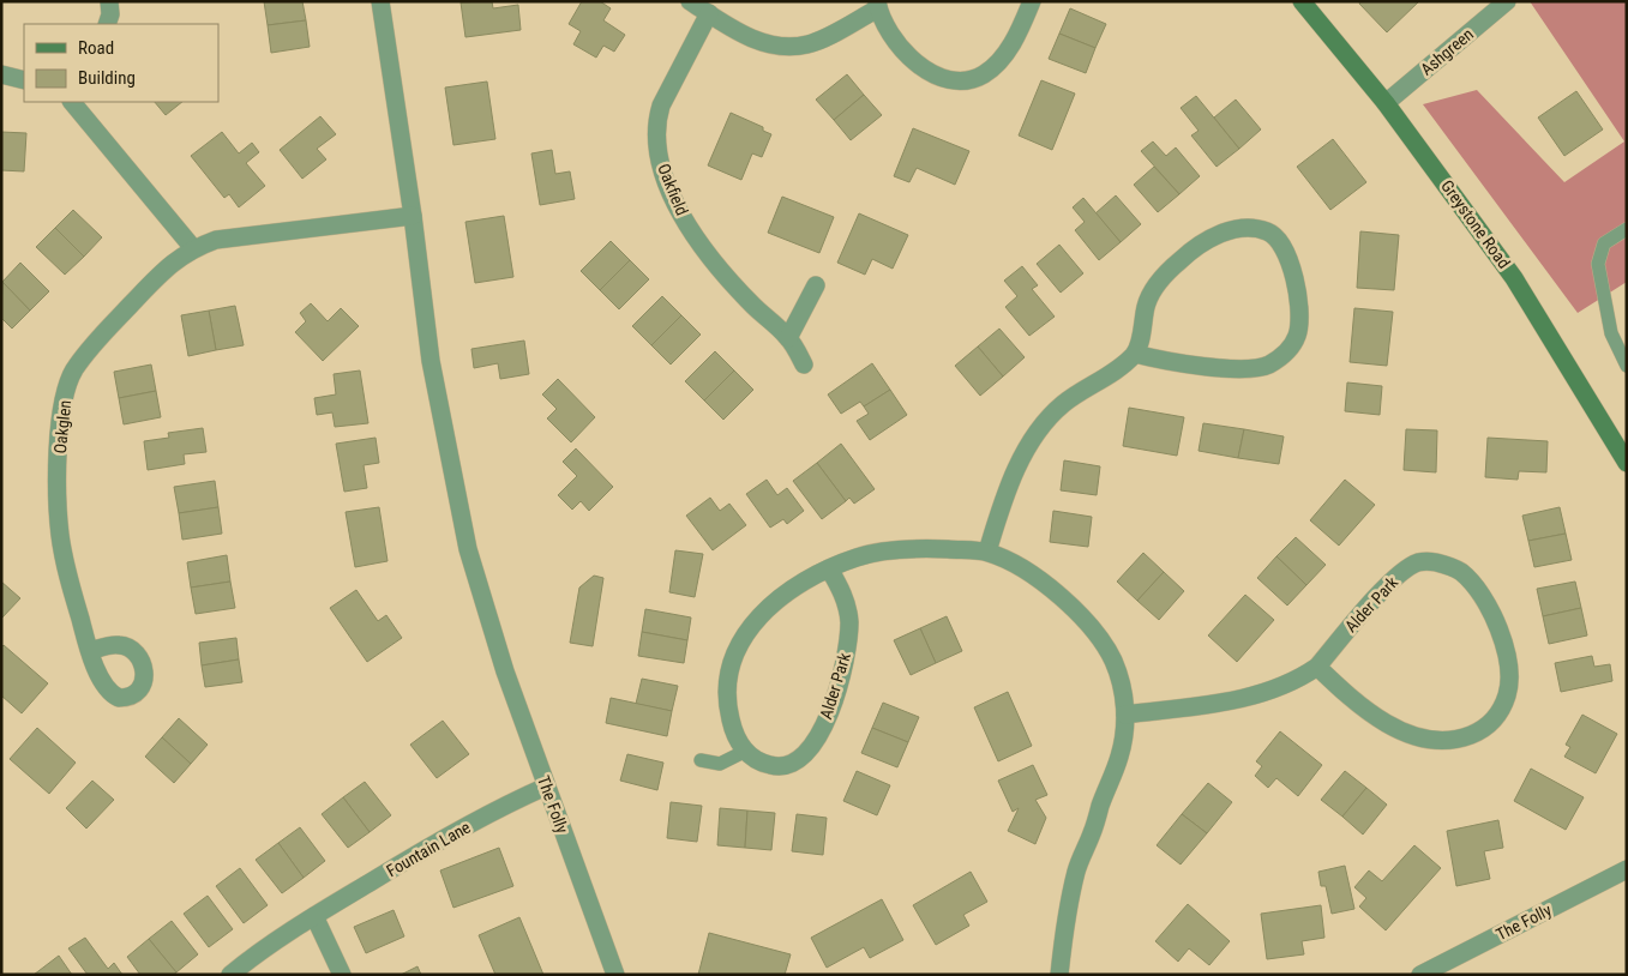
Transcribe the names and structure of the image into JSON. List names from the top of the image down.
{
  "streets": {
    "main road": ["Greystone Road"],
    "street": [
      "Ashgreen",
      "Oakfield",
      "Oakglen",
      "Alder Park",
      "The Folly",
      "Fountain Lane"
    ]
  },
  "crossings": [
    ["Ashgreen", "Greystone Road"],
    ["Oakglen", "The Folly"],
    ["The Folly", "Fountain Lane"]
  ],
  "legend": ["Road", "Building"]
}
